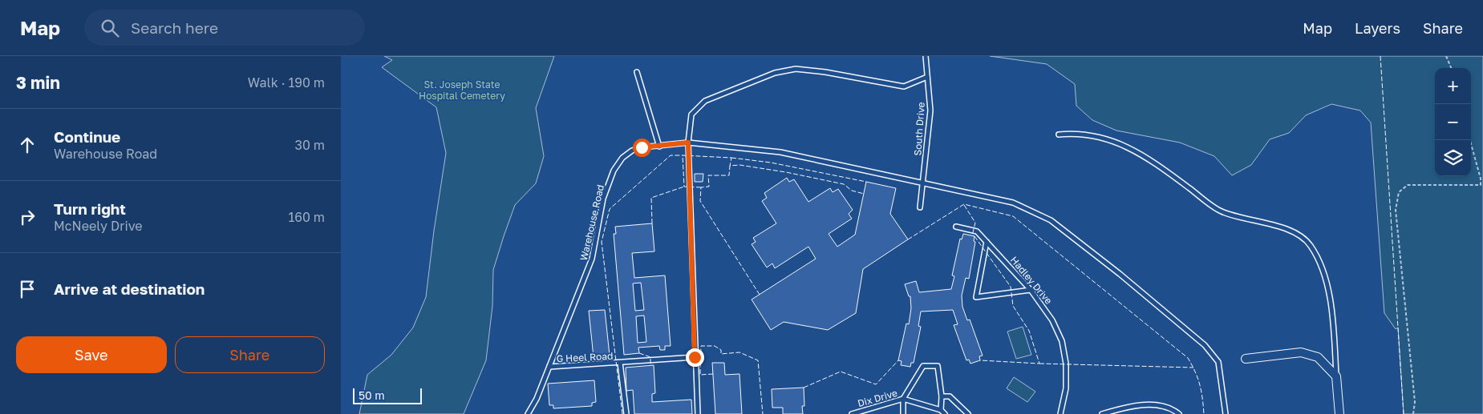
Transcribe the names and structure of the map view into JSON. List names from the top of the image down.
{
  "streets": {
    "lane": [
      "South Drive",
      "Warehouse Road",
      "Hadley Drive",
      "G Heel Road",
      "Dix Drive"
    ]
  },
  "crossings": [
    ["South Drive", "Warehouse Road"],
    ["Warehouse Road", "G Heel Road"]
  ],
  "parks": ["St. Joseph State Hospital Cemetery"],
  "scale_bar": "50 m",
  "page": {
    "header": "Map",
    "search": "Search here",
    "nav": ["Map", "Layers", "Share"],
    "heading": ["3 min", "Walk · 190 m"],
    "map_buttons": ["+", "−"],
    "list": [
      ["Continue", "Warehouse Road", "30 m"],
      ["Turn right", "McNeely Drive", "160 m"],
      "Arrive at destination"
    ],
    "buttons": ["Save", "Share"],
    "scale": "50 m"
  }
}
